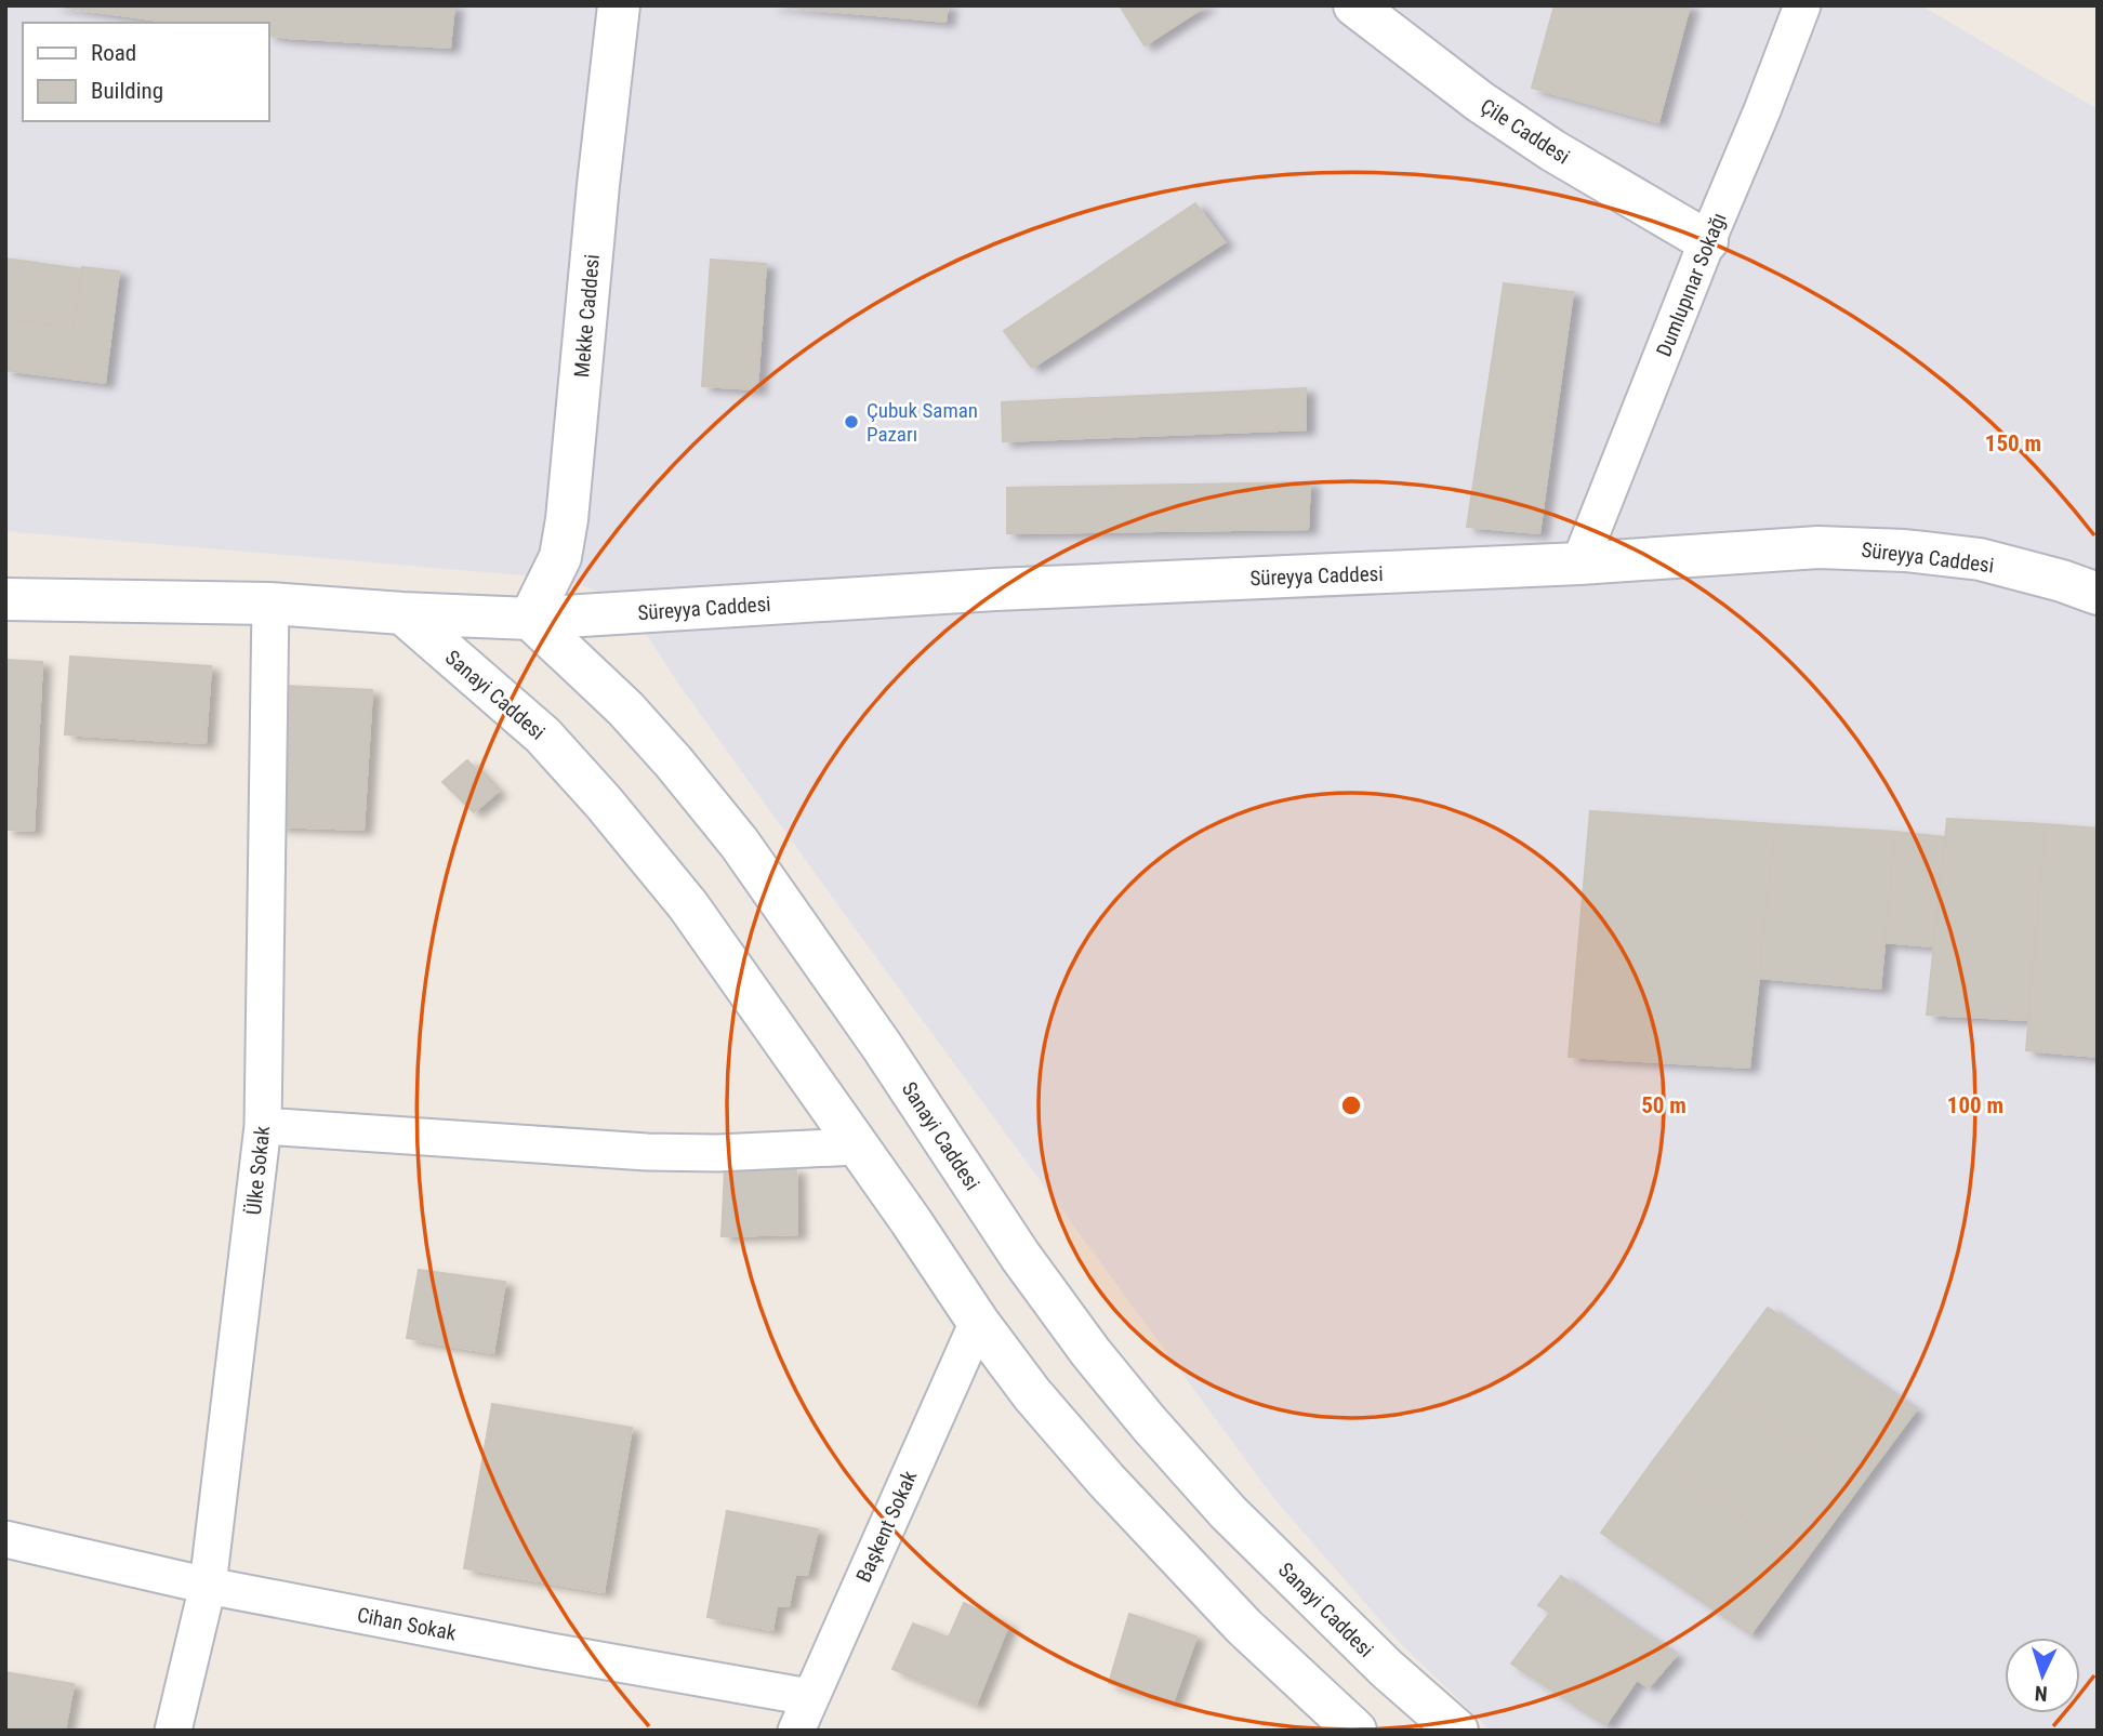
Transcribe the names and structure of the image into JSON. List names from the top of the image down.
{
  "streets": {
    "main road": [
      "Çile Caddesi",
      "Mekke Caddesi",
      "Süreyya Caddesi",
      "Sanayi Caddesi"
    ],
    "street": [
      "Dumlupınar Sokağı",
      "Ülke Sokak",
      "Başkent Sokak",
      "Cihan Sokak"
    ]
  },
  "crossings": [
    ["Çile Caddesi", "Dumlupınar Sokağı"],
    ["Dumlupınar Sokağı", "Süreyya Caddesi"],
    ["Mekke Caddesi", "Süreyya Caddesi"],
    ["Mekke Caddesi", "Sanayi Caddesi"],
    ["Süreyya Caddesi", "Sanayi Caddesi"],
    ["Sanayi Caddesi", "Ülke Sokak"],
    ["Sanayi Caddesi", "Başkent Sokak"],
    ["Ülke Sokak", "Cihan Sokak"],
    ["Başkent Sokak", "Cihan Sokak"]
  ],
  "places": ["Çubuk Saman Pazarı"],
  "legend": ["Road", "Building"],
  "north": "bottom",
  "rings": ["150 m", "50 m", "100 m"]
}
